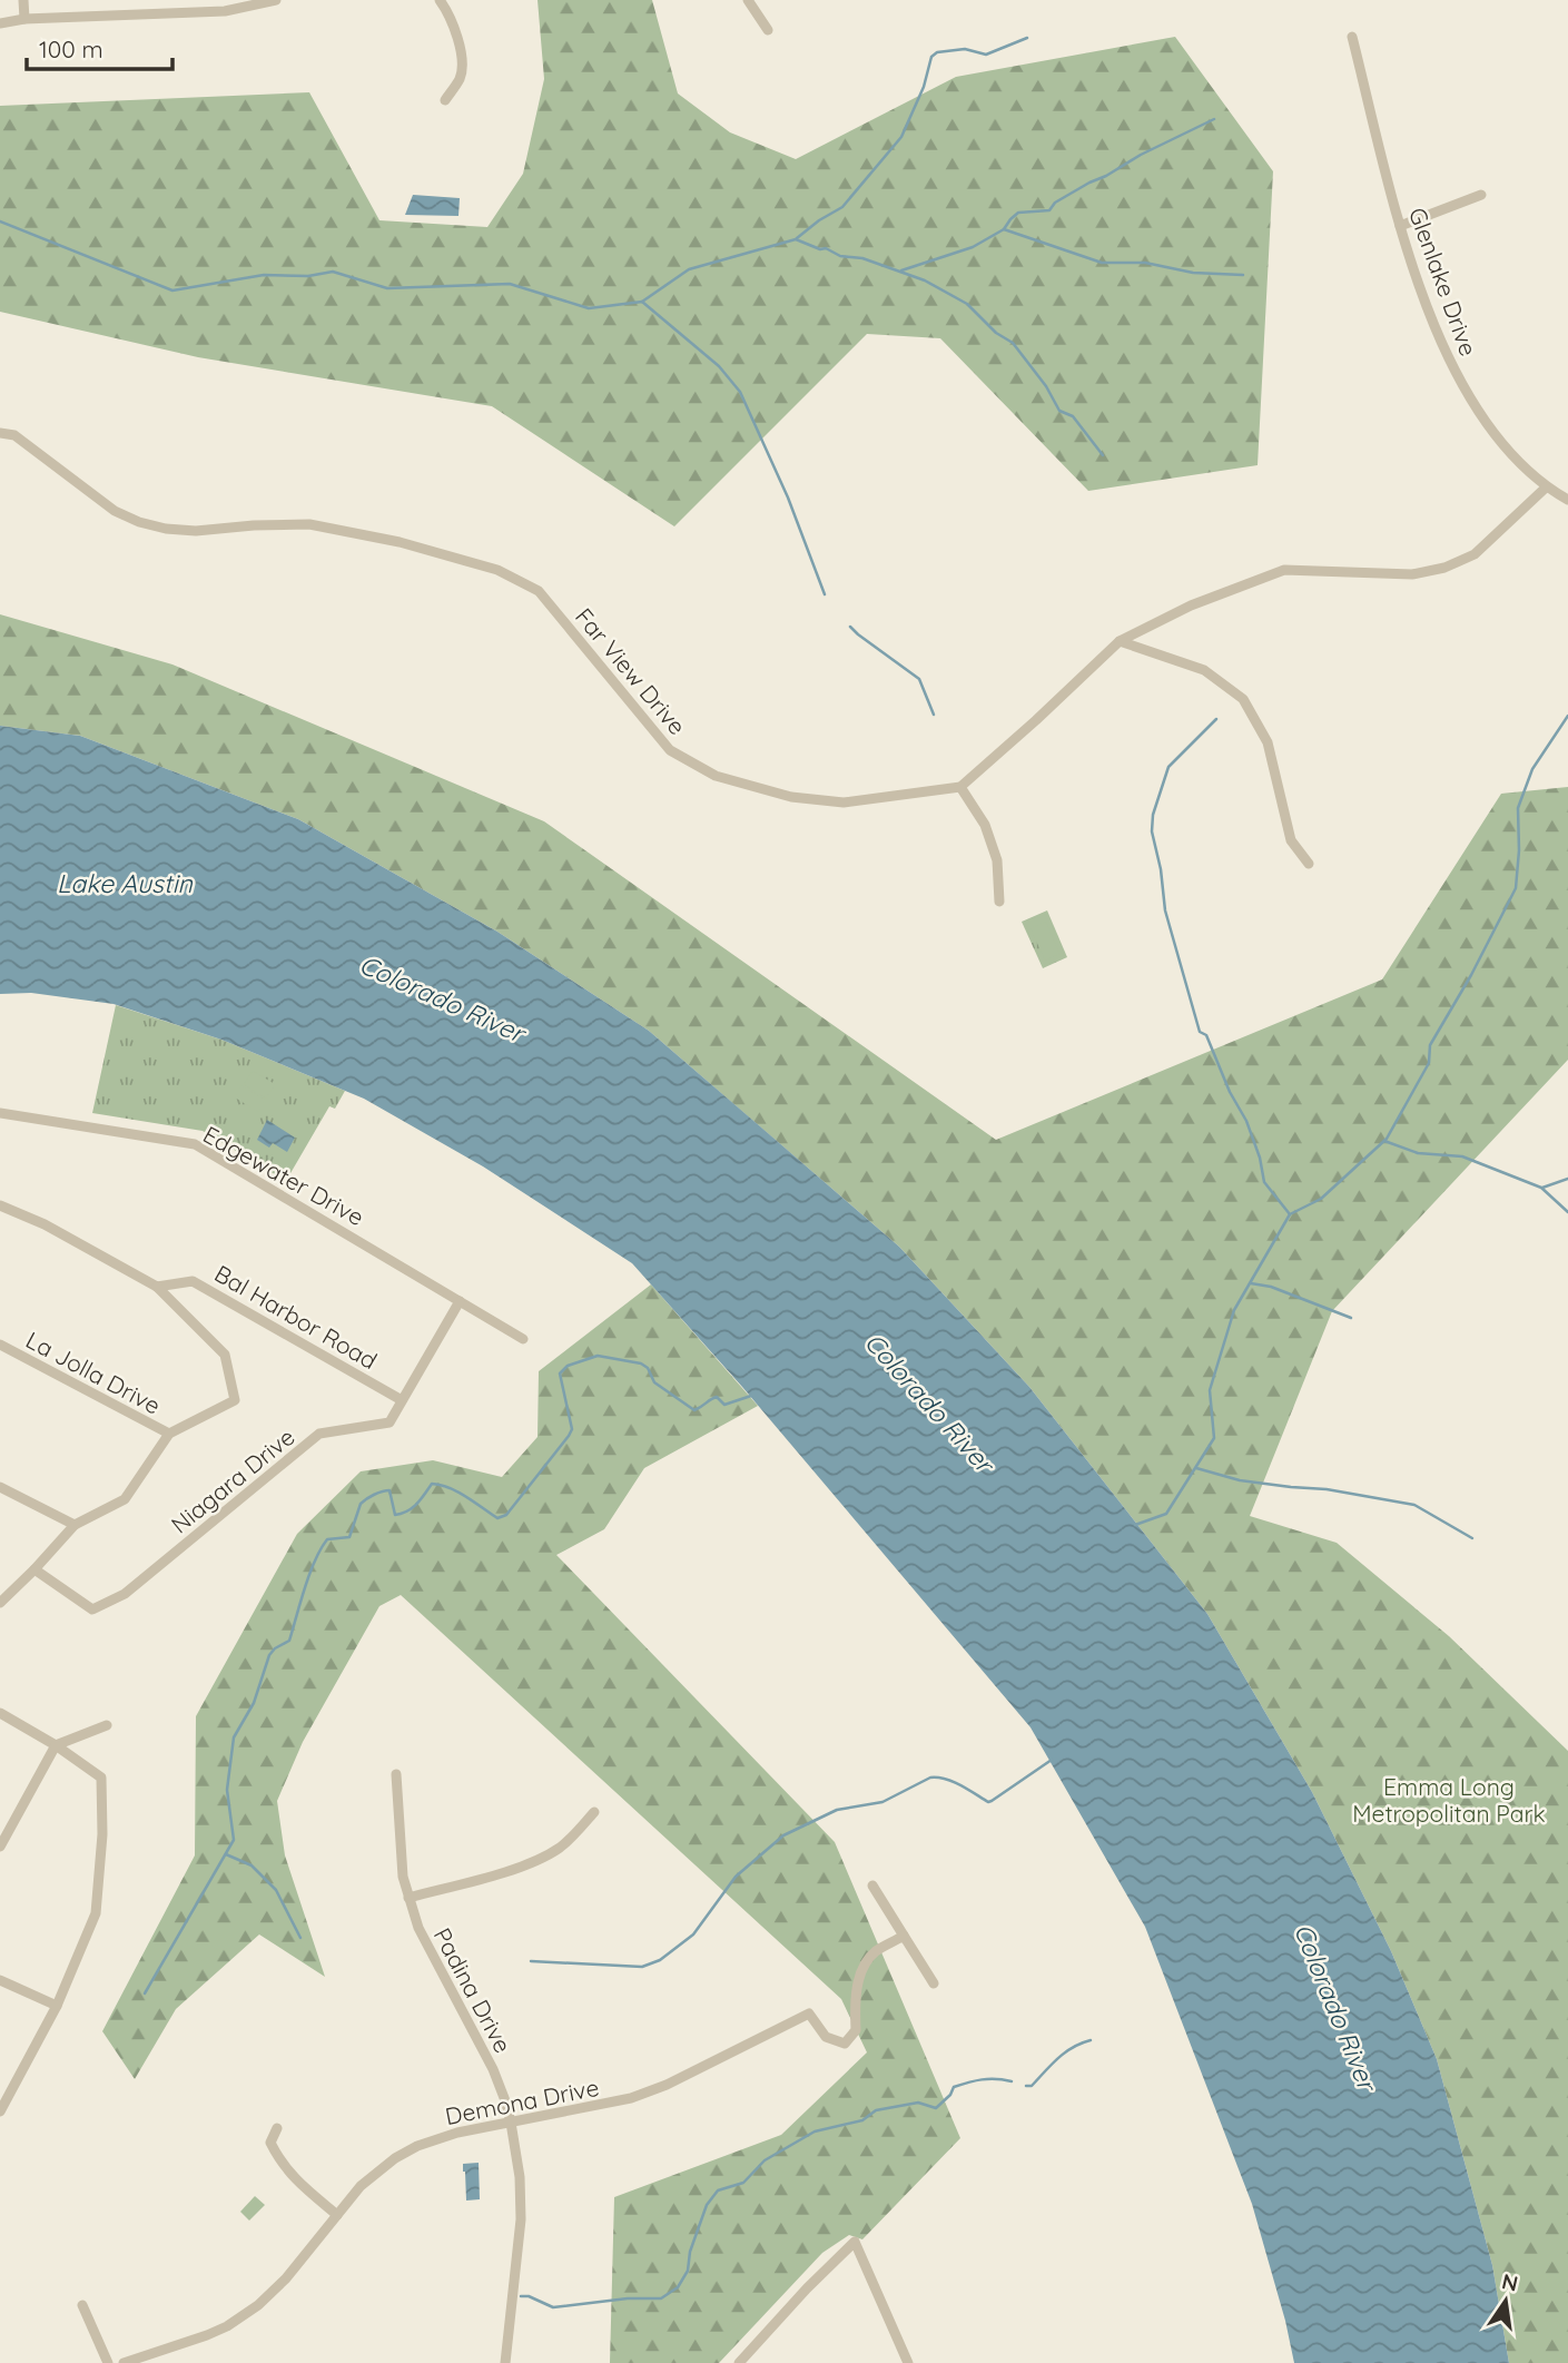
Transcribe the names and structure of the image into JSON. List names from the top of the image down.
{
  "streets": {
    "street": [
      "Glenlake Drive",
      "Far View Drive",
      "Edgewater Drive",
      "Bal Harbor Road",
      "La Jolla Drive",
      "Niagara Drive",
      "Padina Drive",
      "Demona Drive"
    ]
  },
  "crossings": [
    ["Edgewater Drive", "Niagara Drive"],
    ["Bal Harbor Road", "Niagara Drive"],
    ["Padina Drive", "Demona Drive"]
  ],
  "water": ["Lake Austin", "Colorado River"],
  "parks": ["Emma Long Metropolitan Park"],
  "scale_bar": "100 m",
  "north": "top"
}
